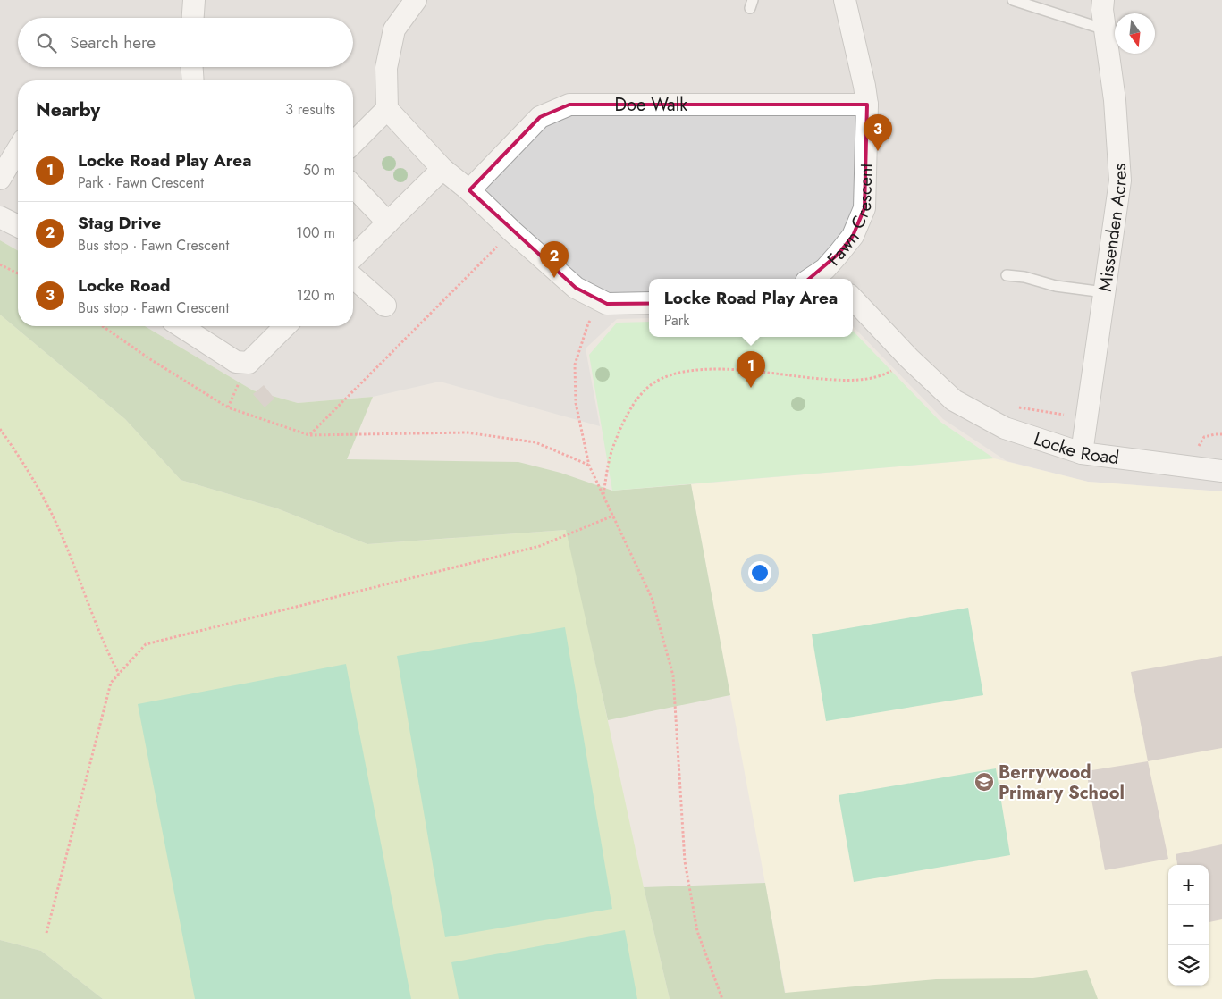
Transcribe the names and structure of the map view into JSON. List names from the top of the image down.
{
  "streets": {
    "street": [
      "Doe Walk",
      "Fawn Crescent",
      "Missenden Acres",
      "Locke Road"
    ]
  },
  "crossings": [
    ["Doe Walk", "Fawn Crescent"],
    ["Missenden Acres", "Locke Road"]
  ],
  "places": {
    "school or university": ["Berrywood Primary School"]
  },
  "north": "bottom",
  "page": {
    "search": "Search here",
    "heading": ["Nearby", "3 results"],
    "pins": ["3", "2", "1"],
    "list": [
      {
        "mark": "1",
        "name": "Locke Road Play Area",
        "note": "Park · Fawn Crescent",
        "value": "50 m"
      },
      {
        "mark": "2",
        "name": "Stag Drive",
        "note": "Bus stop · Fawn Crescent",
        "value": "100 m"
      },
      {
        "mark": "3",
        "name": "Locke Road",
        "note": "Bus stop · Fawn Crescent",
        "value": "120 m"
      }
    ],
    "popup": ["Locke Road Play Area", "Park"],
    "map_buttons": ["+", "−"]
  }
}
